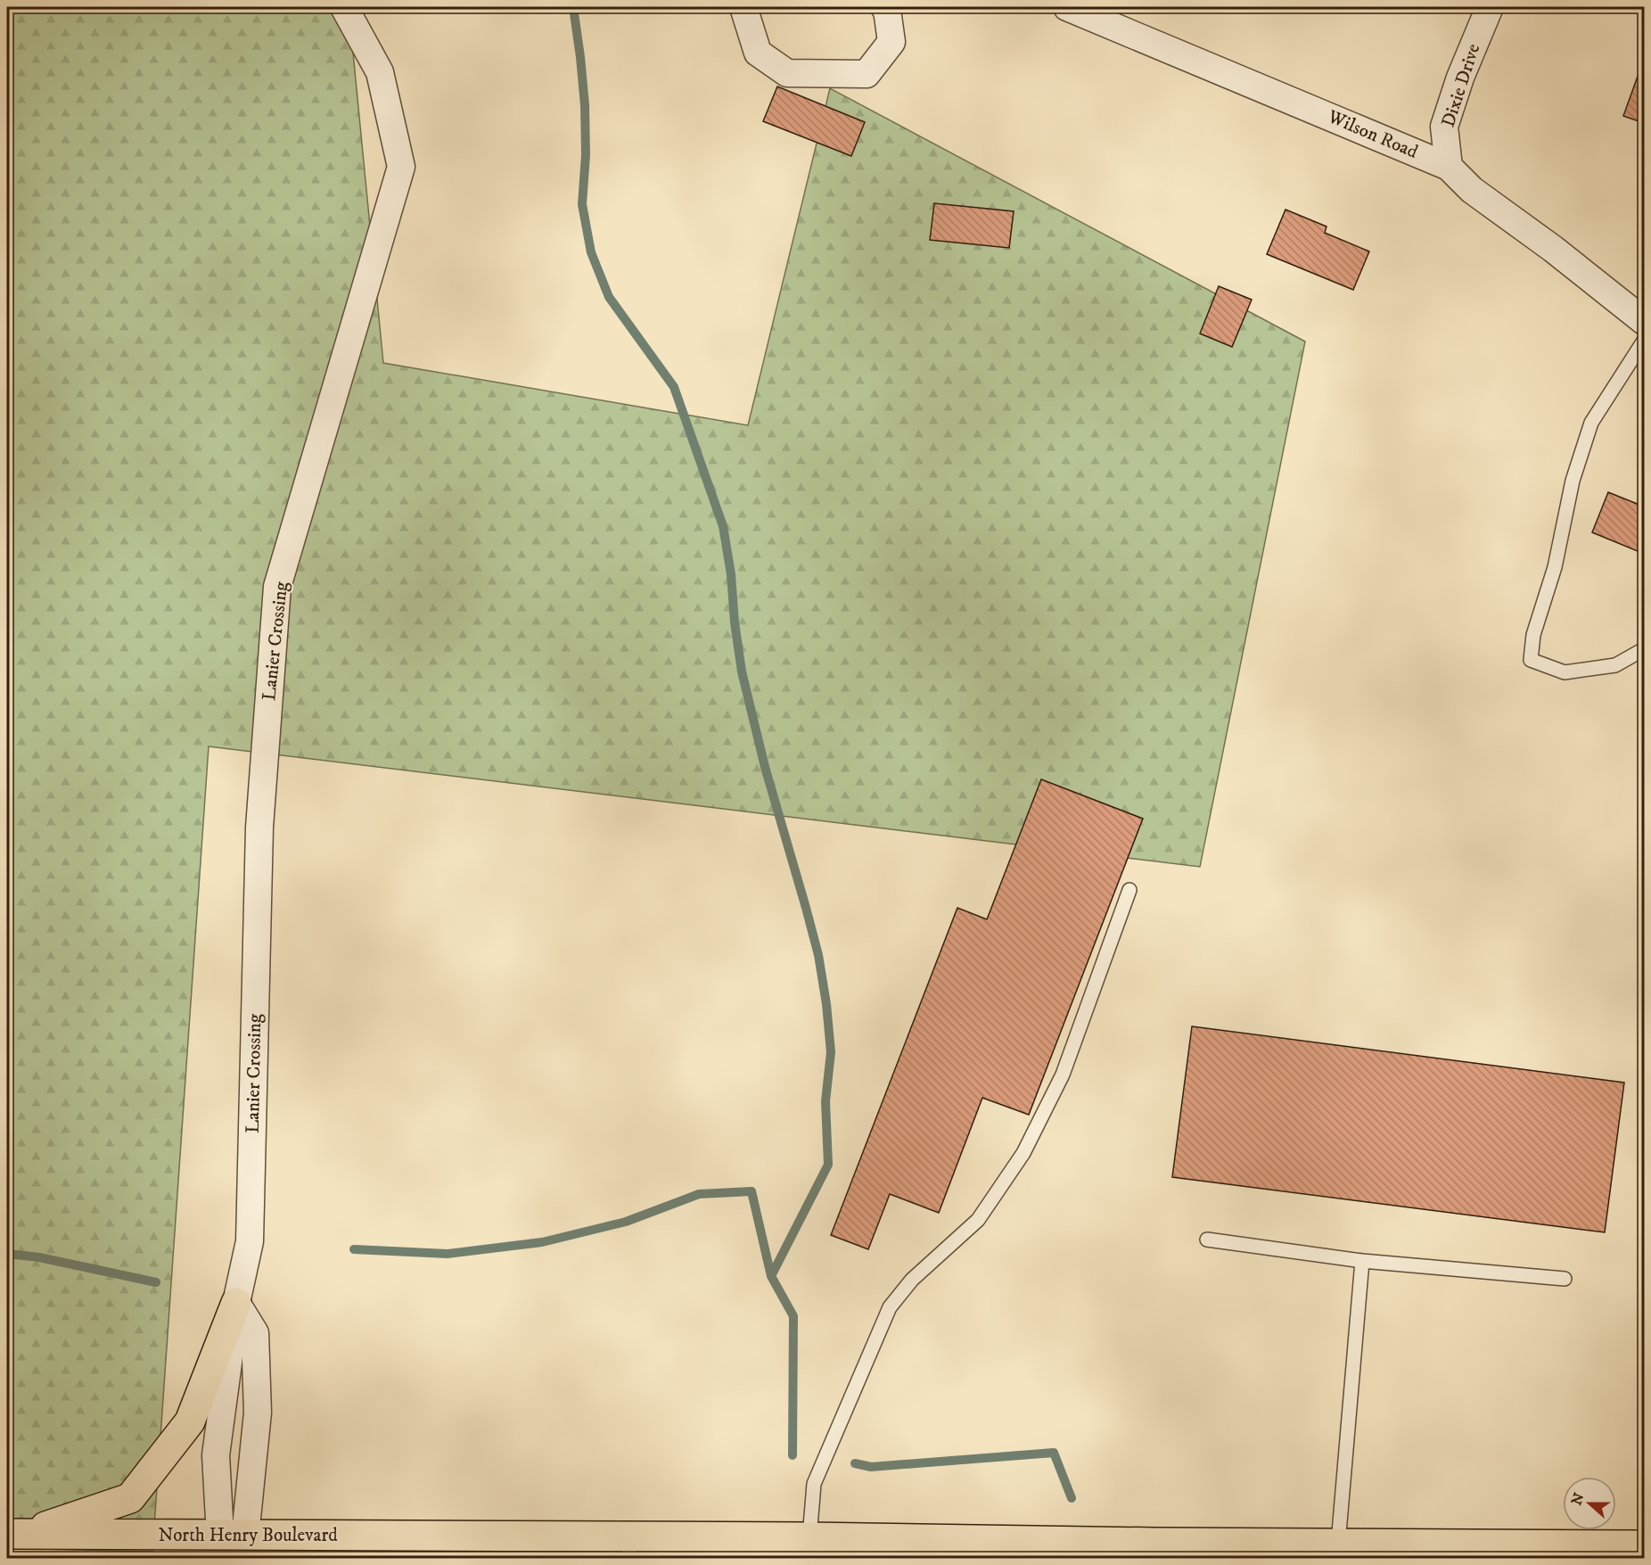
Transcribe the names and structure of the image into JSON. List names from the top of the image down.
{
  "streets": {
    "main road": ["North Henry Boulevard"],
    "street": ["Dixie Drive", "Wilson Road", "Lanier Crossing"]
  },
  "crossings": [
    ["Dixie Drive", "Wilson Road"],
    ["Lanier Crossing", "North Henry Boulevard"]
  ],
  "north": "left"
}
